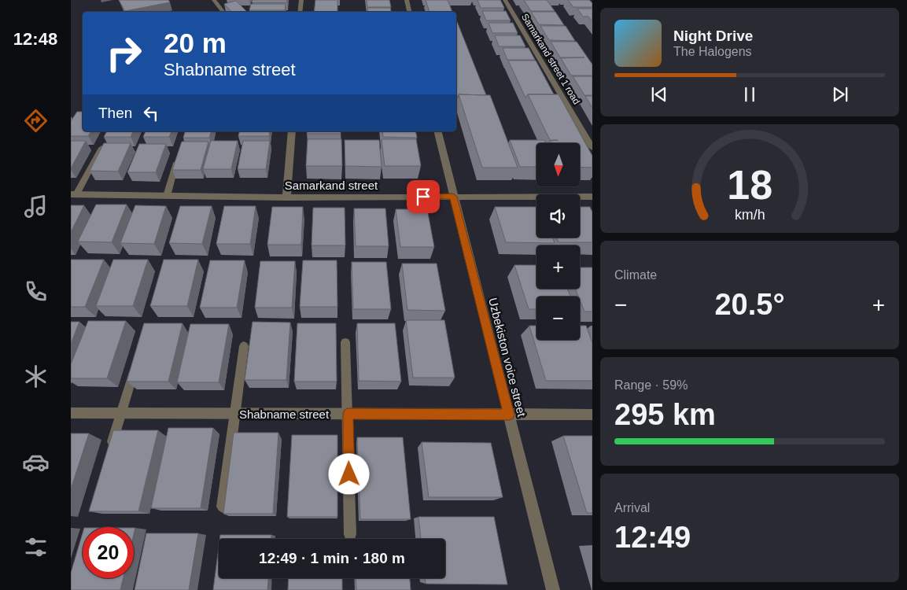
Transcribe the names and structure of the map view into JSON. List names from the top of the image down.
{
  "streets": {
    "street": [
      "Samarkand street 1 road",
      "Samarkand street",
      "Uzbekiston voice street",
      "Shabname street"
    ]
  },
  "crossings": [
    ["Samarkand street", "Uzbekiston voice street"],
    ["Uzbekiston voice street", "Shabname street"]
  ],
  "north": "bottom",
  "page": {
    "tabs": "12:48",
    "turn": ["20 m", "Shabname street"],
    "song": ["Night Drive", "The Halogens"],
    "then": "Then",
    "map_buttons": ["+", "−"],
    "tile": [
      "Climate",
      ["Range · 59%", "295 km"],
      ["Arrival", "12:49"]
    ],
    "heat": ["−", "20.5°", "+"],
    "limit": "20",
    "trip": "12:49 · 1 min · 180 m",
    "gauge": ["18", "km/h"]
  }
}
